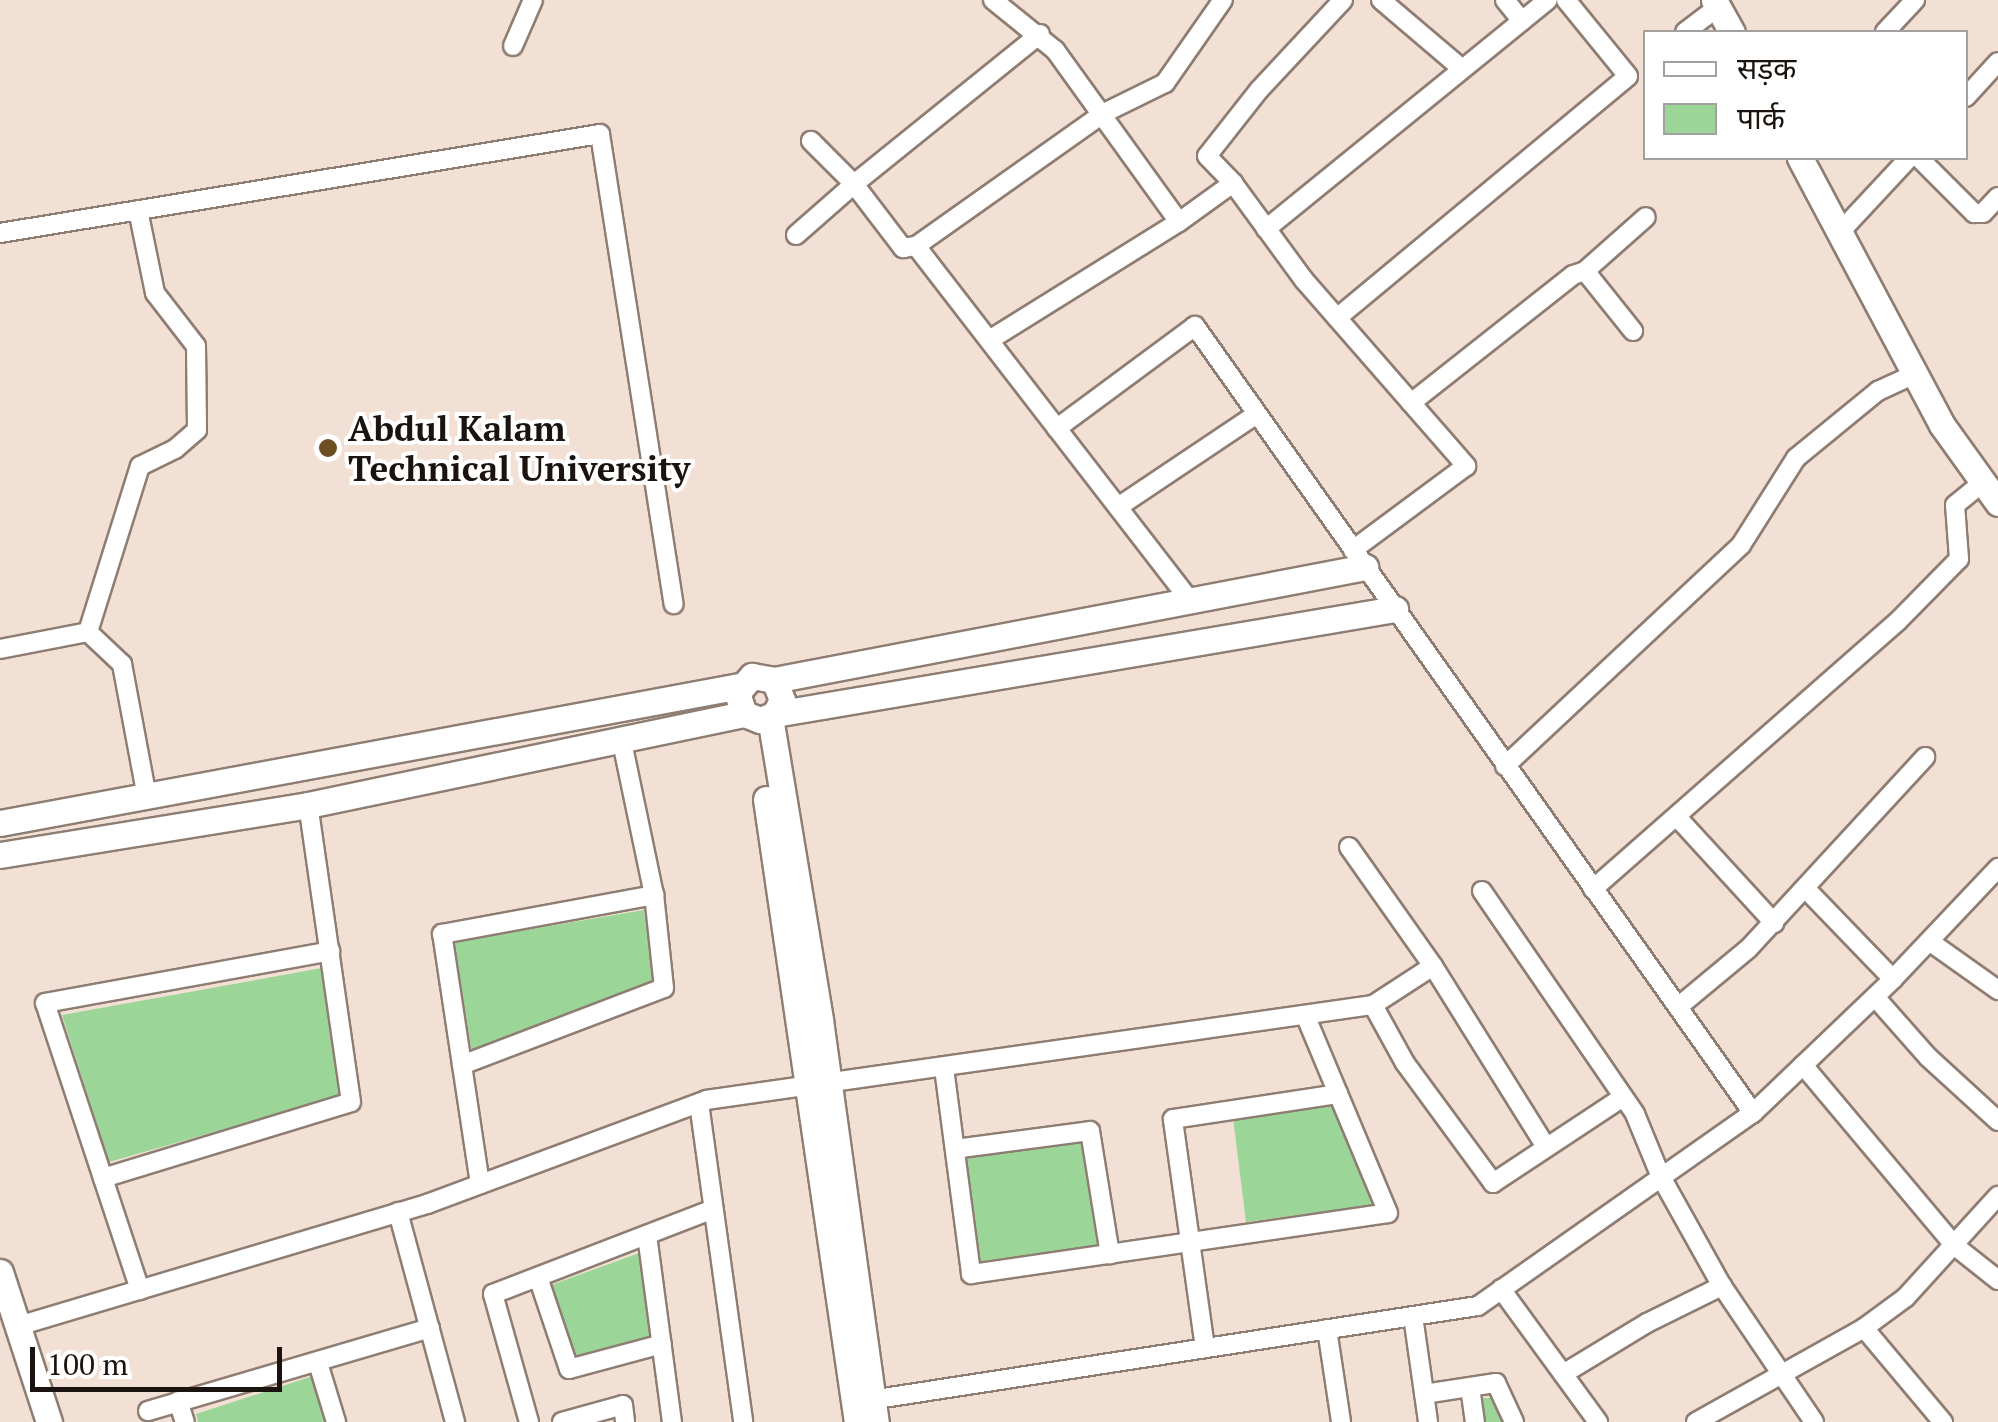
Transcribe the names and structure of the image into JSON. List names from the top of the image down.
{
  "places": ["Abdul Kalam Technical University"],
  "legend": ["सड़क", "पार्क"],
  "scale_bar": "100 m"
}
